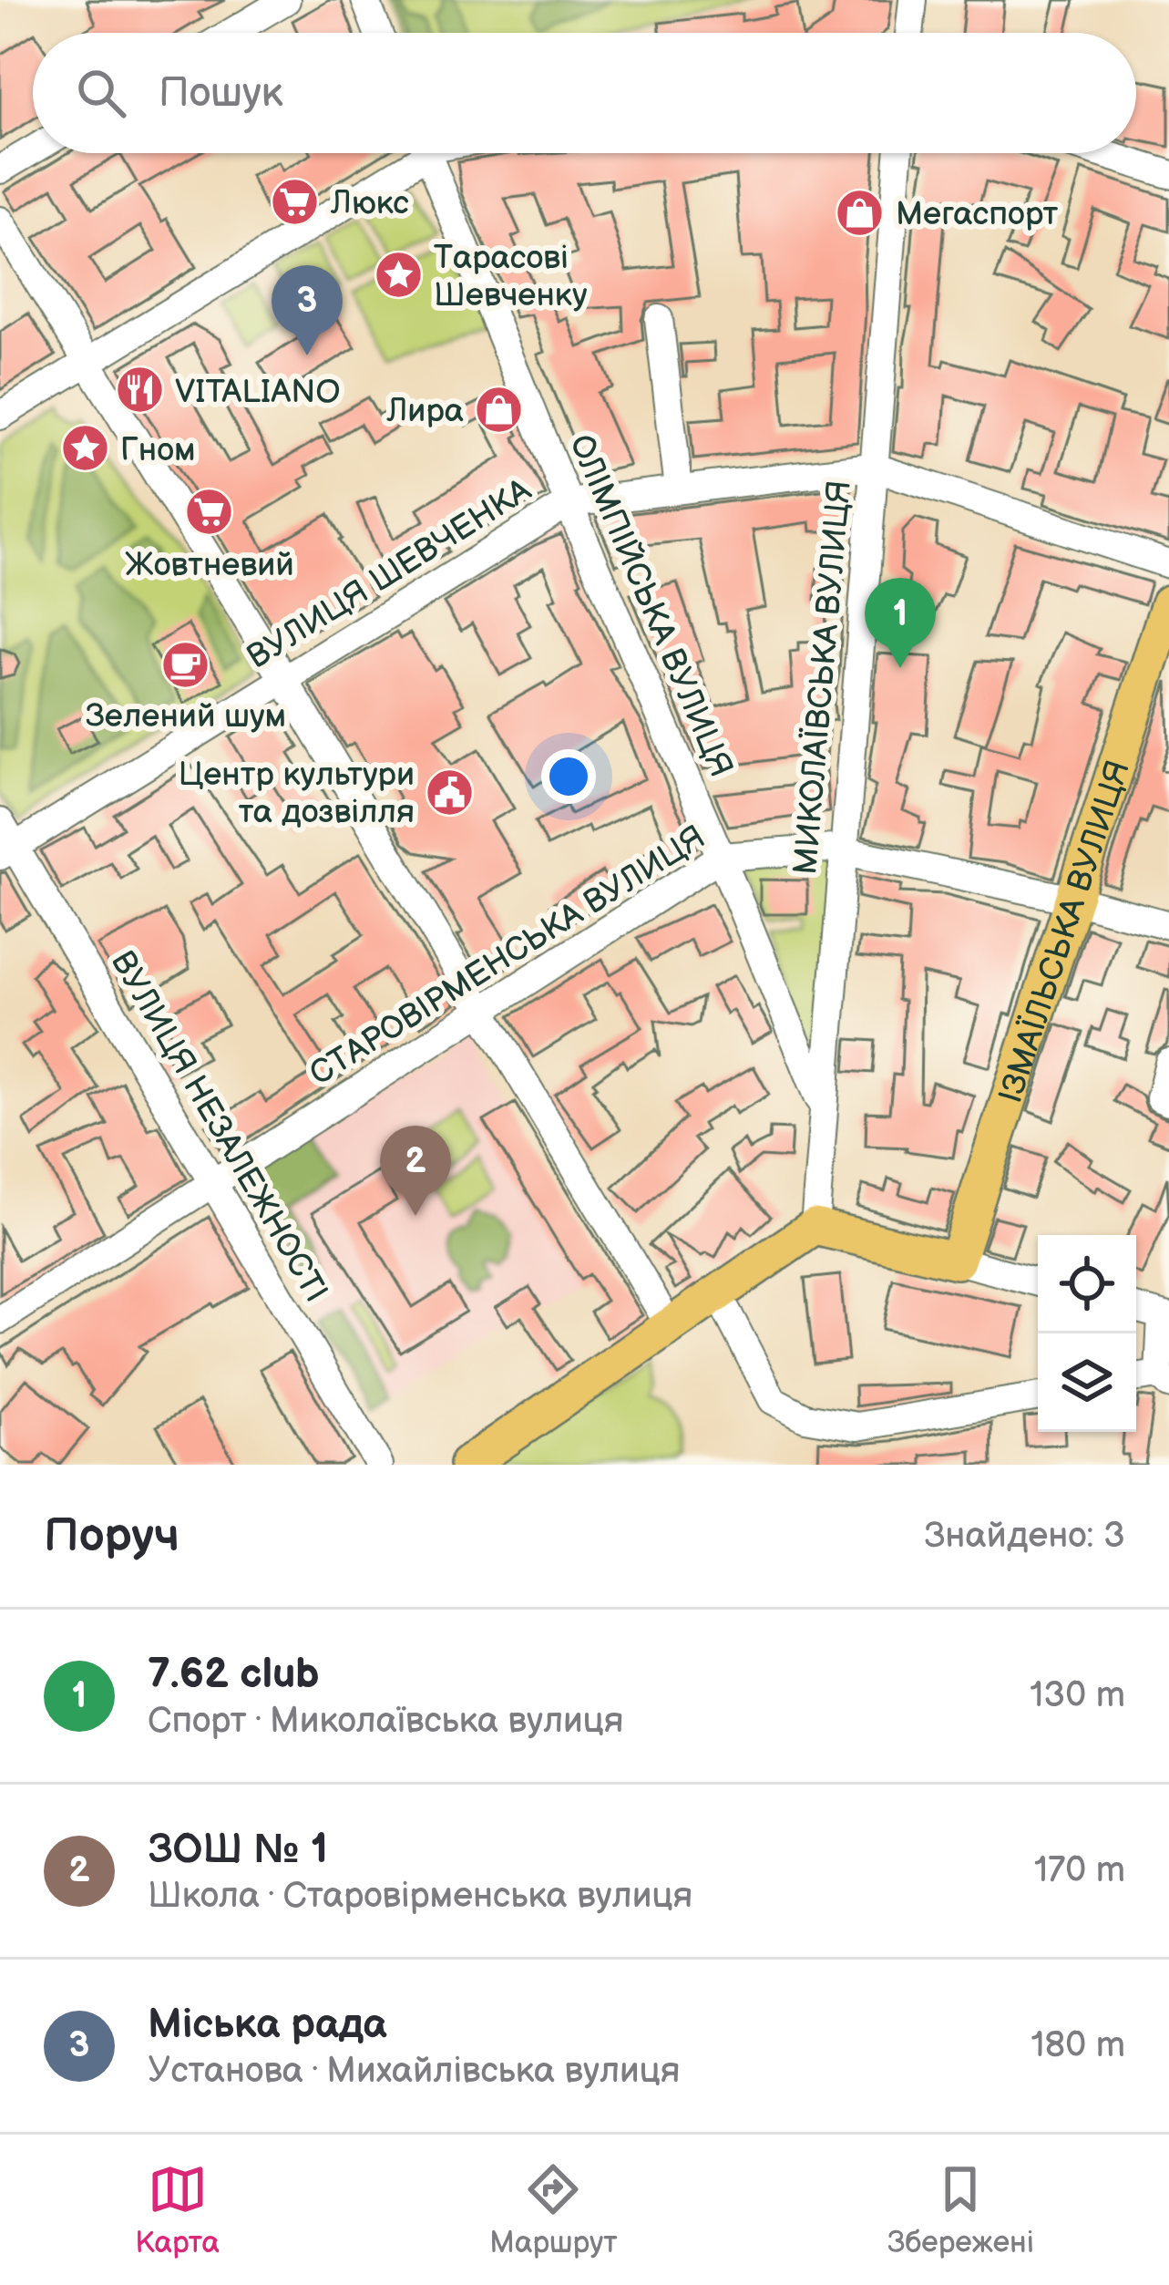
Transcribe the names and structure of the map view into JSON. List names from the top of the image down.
{
  "streets": {
    "main road": ["ІЗМАЇЛЬСЬКА ВУЛИЦЯ"],
    "street": [
      "ВУЛИЦЯ ШЕВЧЕНКА",
      "ОЛІМПІЙСЬКА ВУЛИЦЯ",
      "МИКОЛАЇВСЬКА ВУЛИЦЯ",
      "СТАРОВІРМЕНСЬКА ВУЛИЦЯ",
      "ВУЛИЦЯ НЕЗАЛЕЖНОСТІ"
    ]
  },
  "crossings": [
    ["ВУЛИЦЯ ШЕВЧЕНКА", "ОЛІМПІЙСЬКА ВУЛИЦЯ"],
    ["ВУЛИЦЯ ШЕВЧЕНКА", "МИКОЛАЇВСЬКА ВУЛИЦЯ"],
    ["ВУЛИЦЯ ШЕВЧЕНКА", "ВУЛИЦЯ НЕЗАЛЕЖНОСТІ"],
    ["ОЛІМПІЙСЬКА ВУЛИЦЯ", "МИКОЛАЇВСЬКА ВУЛИЦЯ"],
    ["ОЛІМПІЙСЬКА ВУЛИЦЯ", "СТАРОВІРМЕНСЬКА ВУЛИЦЯ"],
    ["МИКОЛАЇВСЬКА ВУЛИЦЯ", "СТАРОВІРМЕНСЬКА ВУЛИЦЯ"],
    ["ІЗМАЇЛЬСЬКА ВУЛИЦЯ", "СТАРОВІРМЕНСЬКА ВУЛИЦЯ"],
    ["СТАРОВІРМЕНСЬКА ВУЛИЦЯ", "ВУЛИЦЯ НЕЗАЛЕЖНОСТІ"]
  ],
  "places": {
    "supermarket": ["Люкс", "Жовтневий"],
    "shop": ["Мегаспорт", "Лира"],
    "place": ["Тарасові Шевченку", "Гном"],
    "restaurant": ["VITALIANO"],
    "cafe": ["Зелений шум"],
    "public building": ["Центр культури та дозвілля"]
  },
  "page": {
    "search": "Пошук",
    "pins": ["3", "1", "2"],
    "heading": ["Поруч", "Знайдено: 3"],
    "list": [
      {
        "mark": "1",
        "name": "7.62 club",
        "note": "Спорт · Миколаївська вулиця",
        "value": "130 m"
      },
      {
        "mark": "2",
        "name": "ЗОШ № 1",
        "note": "Школа · Старовірменська вулиця",
        "value": "170 m"
      },
      {
        "mark": "3",
        "name": "Міська рада",
        "note": "Установа · Михайлівська вулиця",
        "value": "180 m"
      }
    ],
    "nav": ["Карта", "Маршрут", "Збережені"]
  }
}
